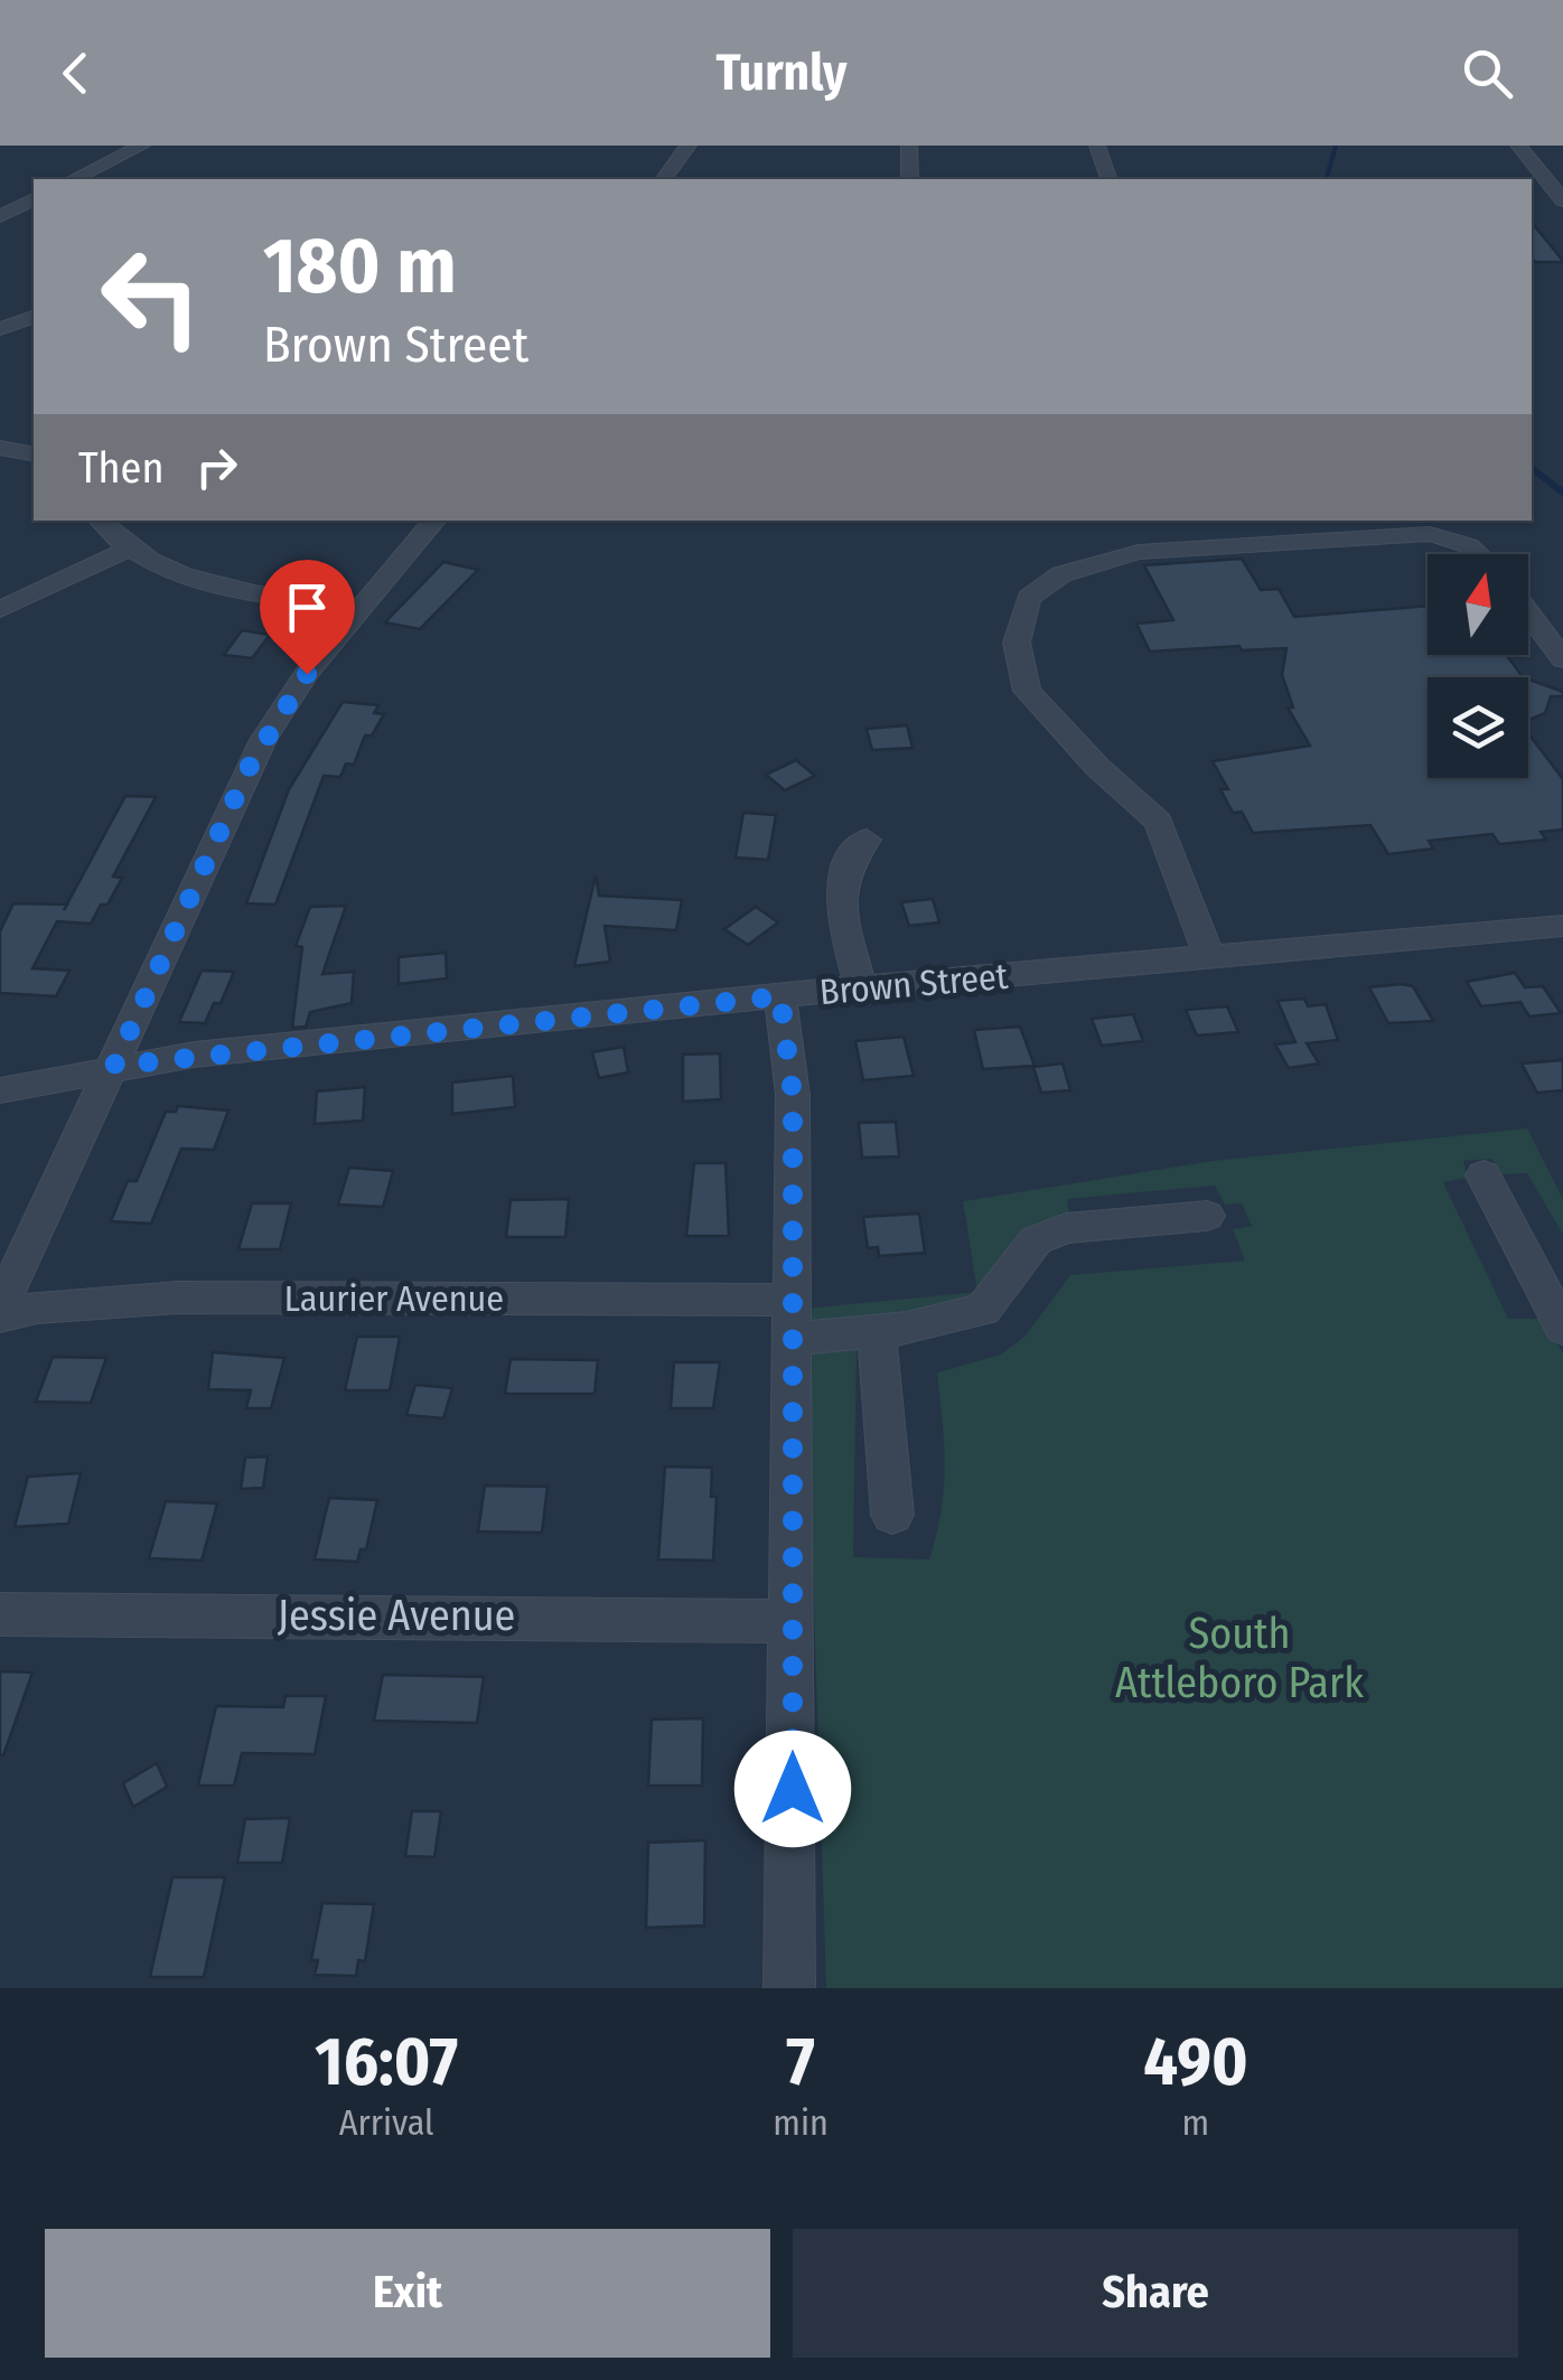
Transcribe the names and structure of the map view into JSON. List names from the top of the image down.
{
  "streets": {
    "street": ["Brown Street", "Laurier Avenue", "Jessie Avenue"]
  },
  "parks": ["South Attleboro Park"],
  "north": "top",
  "page": {
    "header": "Turnly",
    "turn": ["180 m", "Brown Street"],
    "then": "Then",
    "eta": [
      "16:07",
      "Arrival",
      "7",
      "min",
      "490",
      "m"
    ],
    "buttons": ["Exit", "Share"]
  }
}
